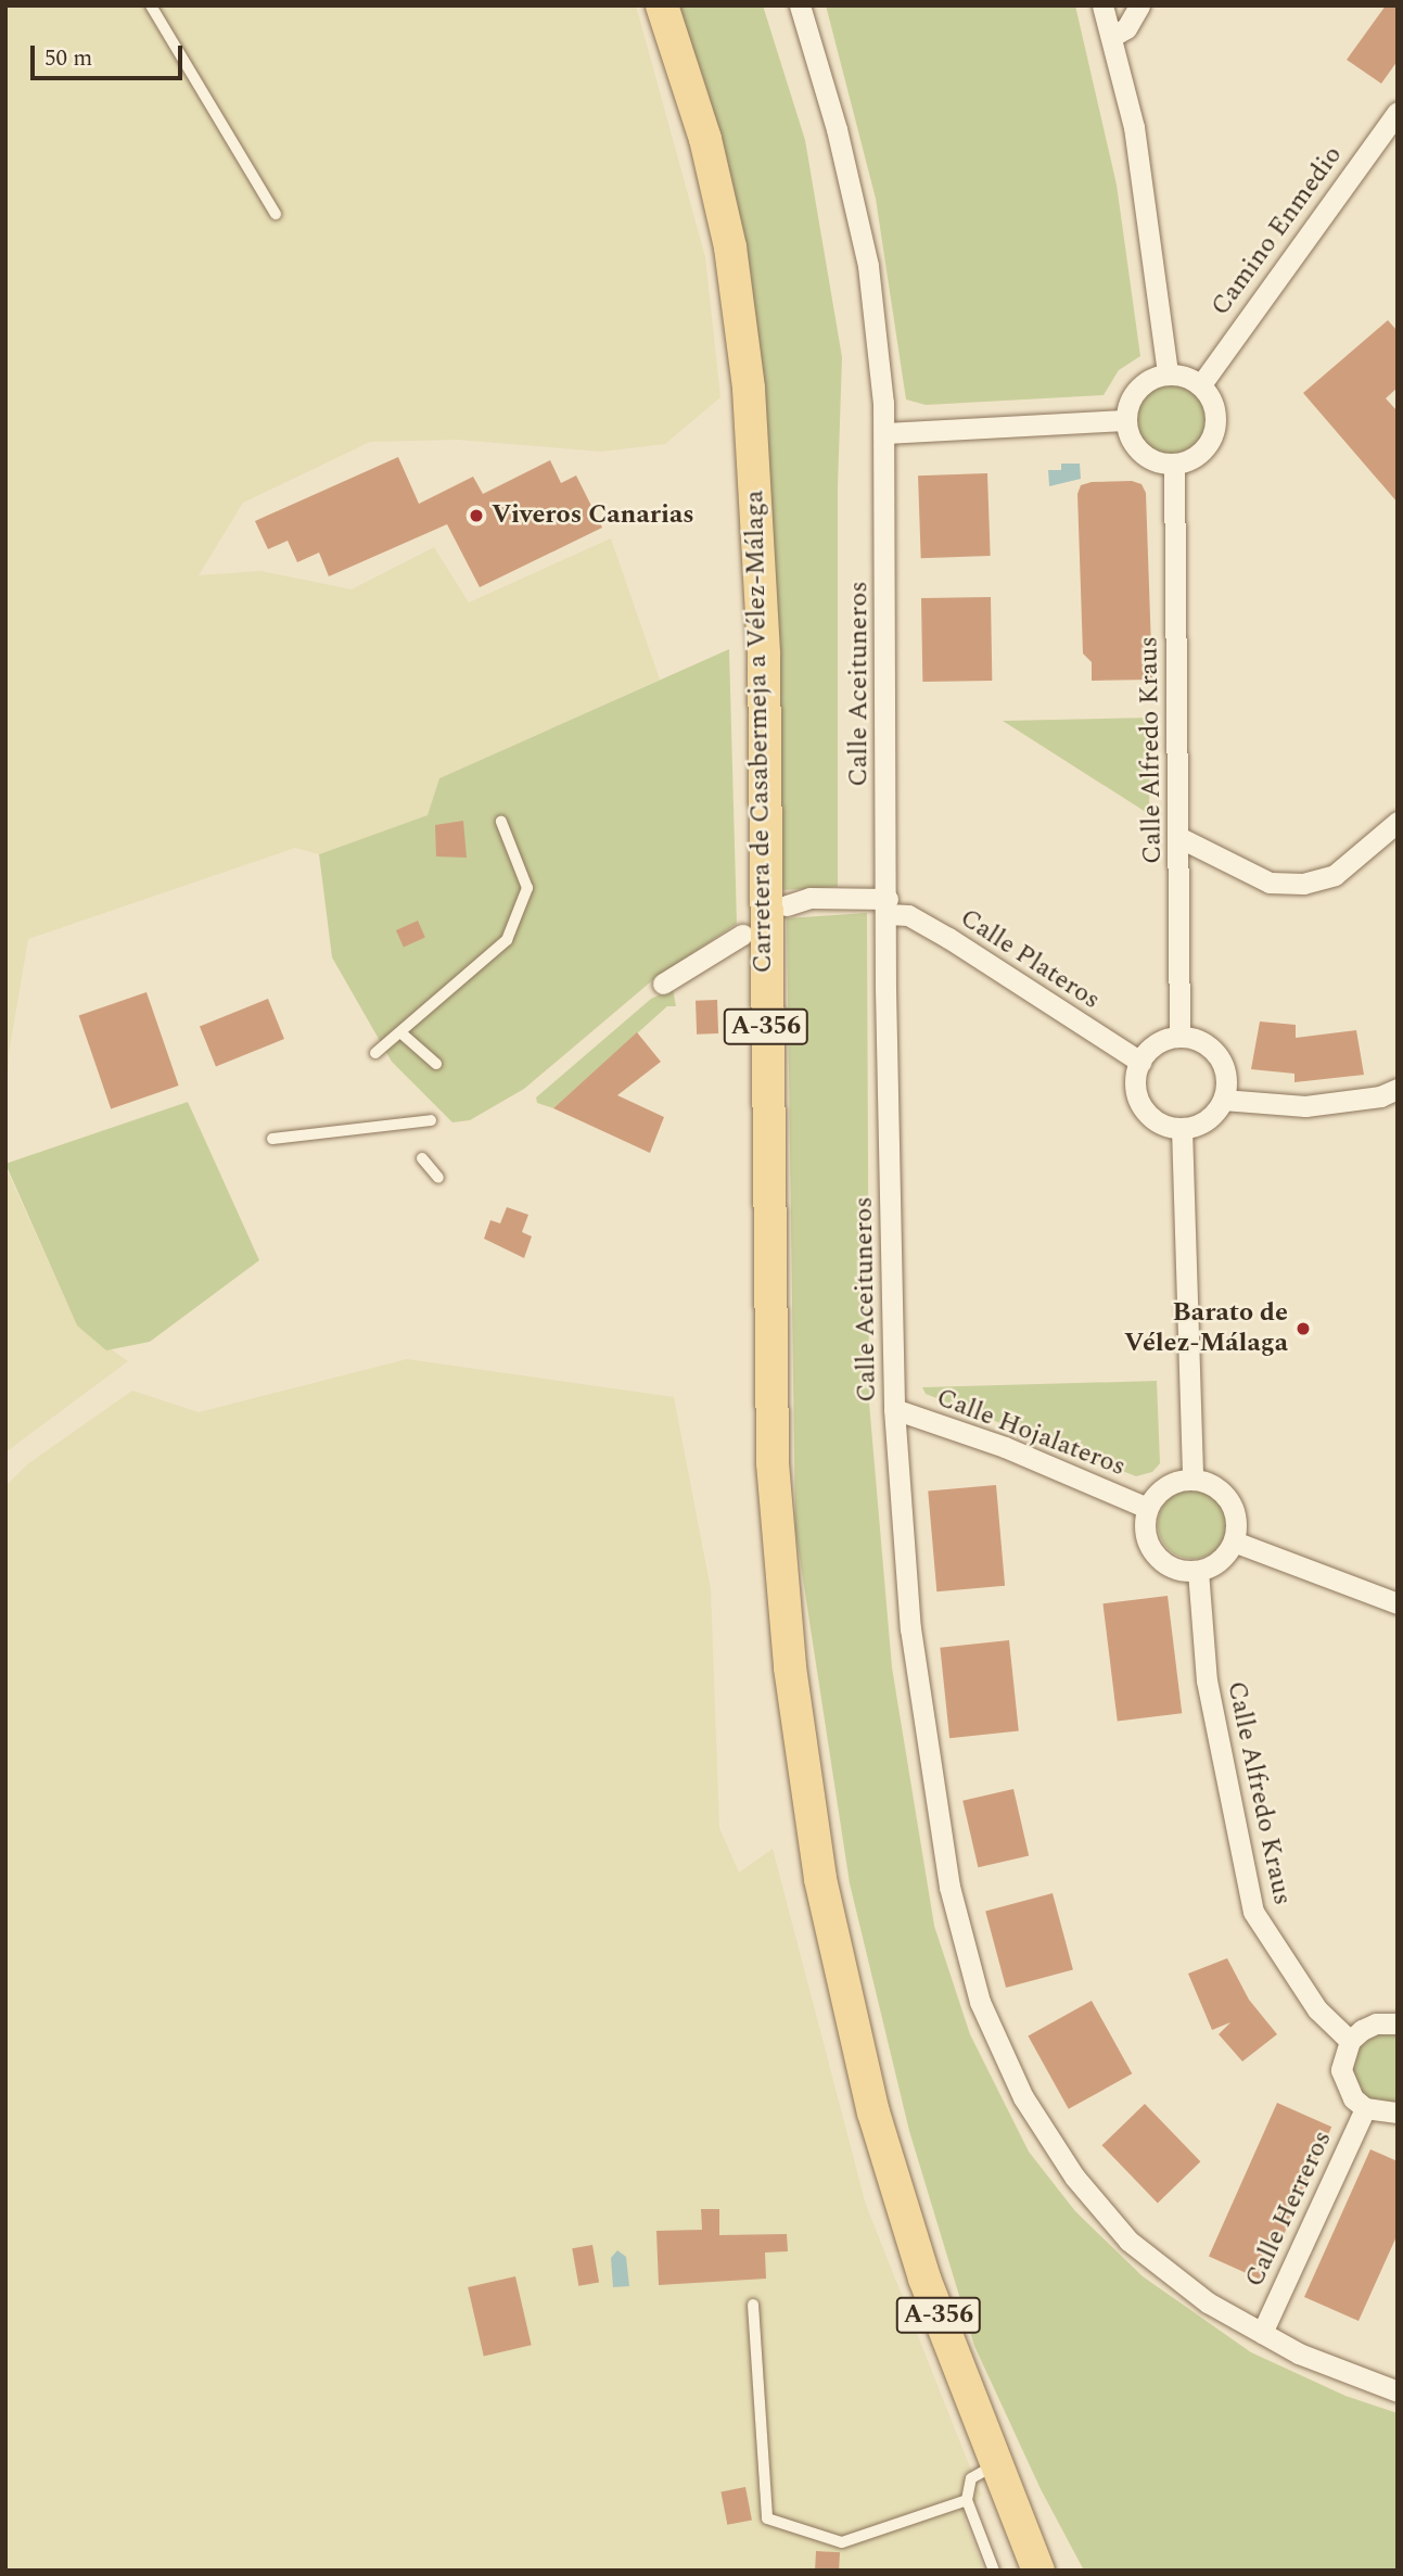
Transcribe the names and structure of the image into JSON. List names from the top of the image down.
{
  "streets": {
    "main road": ["Carretera de Casabermeja a Vélez-Málaga", "A-356"],
    "street": [
      "Camino Enmedio",
      "Calle Aceituneros",
      "Calle Alfredo Kraus",
      "Calle Plateros",
      "Calle Hojalateros",
      "Calle Herreros"
    ]
  },
  "crossings": [
    ["Camino Enmedio", "Calle Alfredo Kraus"],
    ["Calle Aceituneros", "Calle Plateros"],
    ["Calle Aceituneros", "Calle Hojalateros"],
    ["Calle Aceituneros", "Calle Herreros"],
    ["Calle Alfredo Kraus", "Calle Plateros"],
    ["Calle Alfredo Kraus", "Calle Hojalateros"]
  ],
  "places": ["Viveros Canarias", "Barato de Vélez-Málaga"],
  "scale_bar": "50 m"
}
